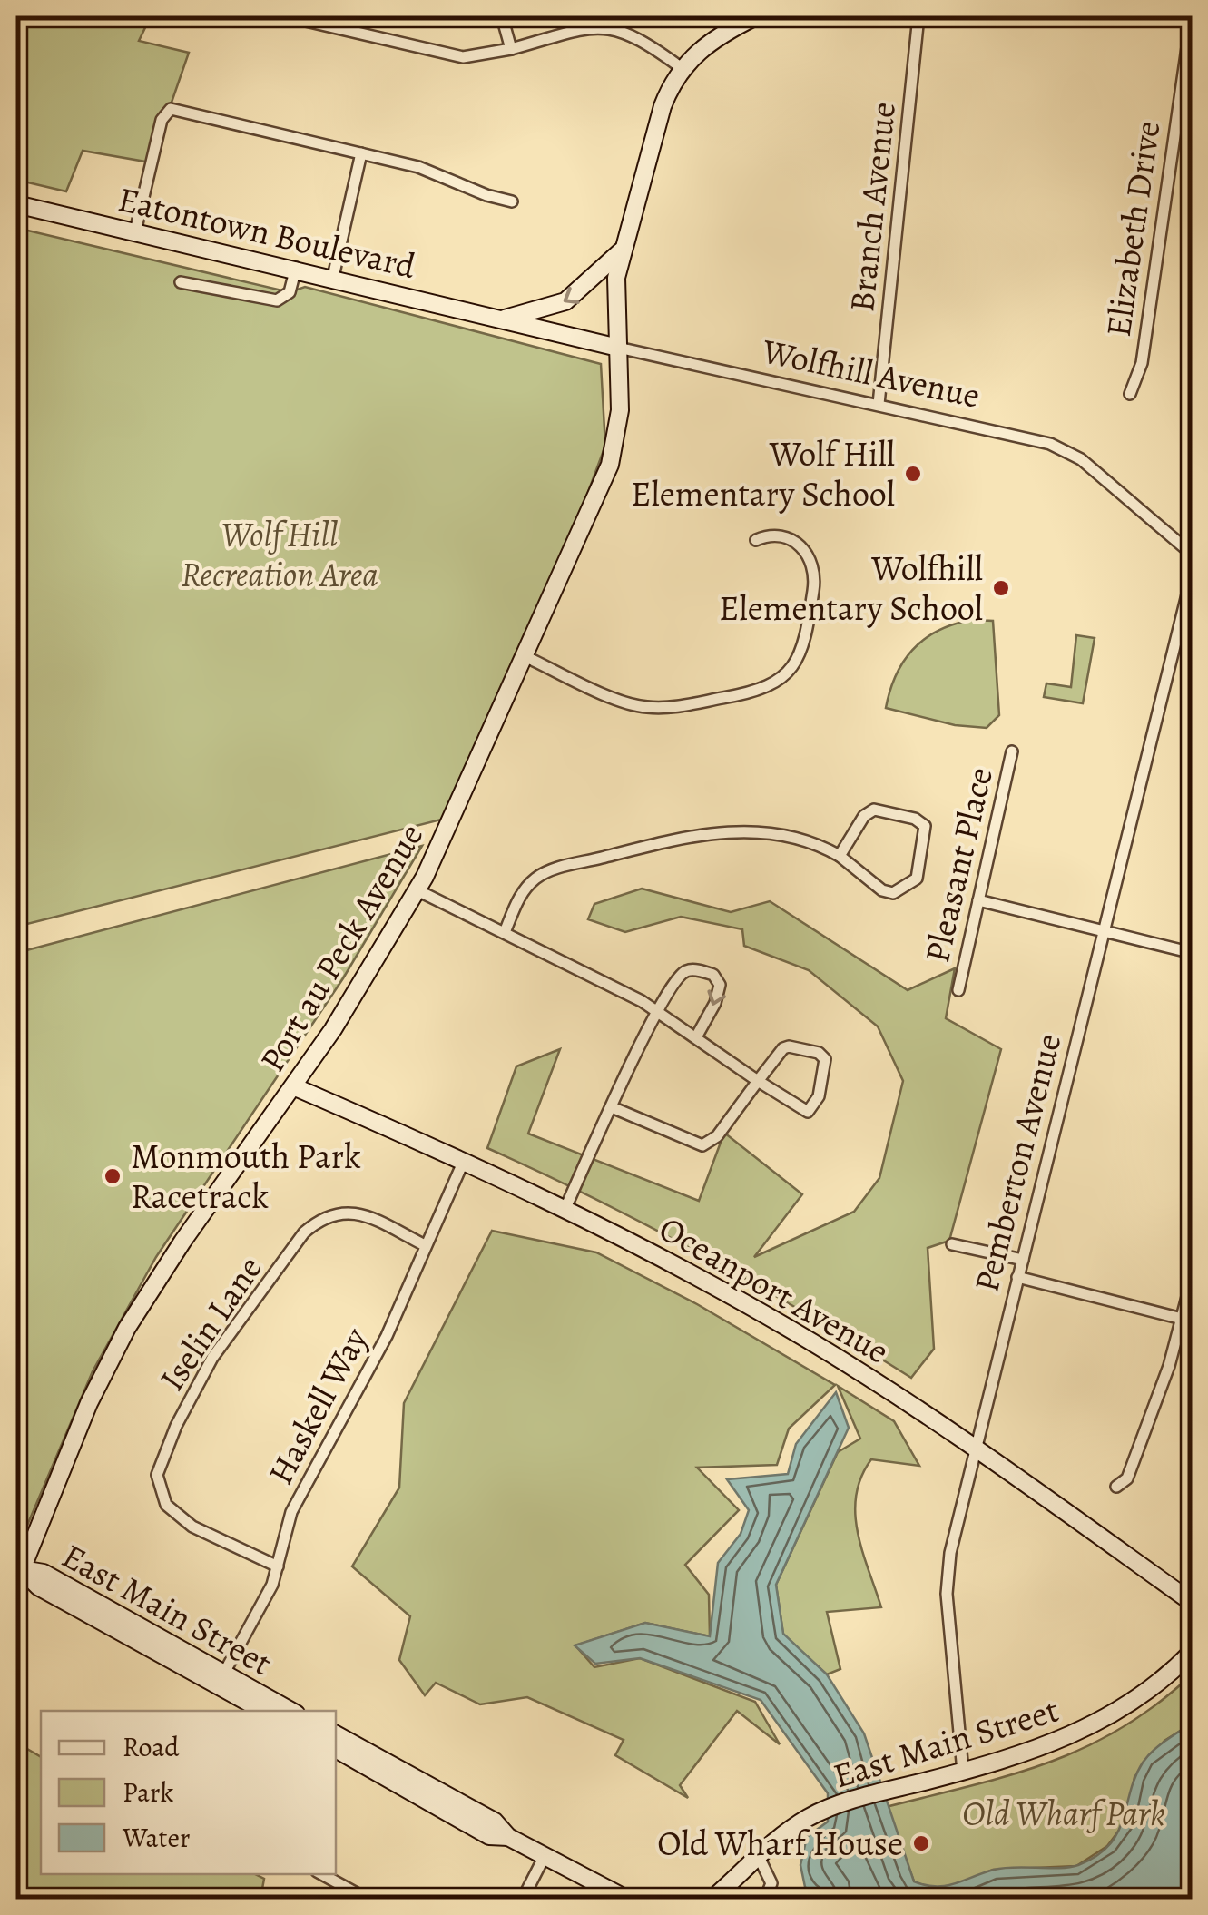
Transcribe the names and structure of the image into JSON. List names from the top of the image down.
{
  "streets": {
    "street": [
      "Branch Avenue",
      "Elizabeth Drive",
      "Eatontown Boulevard",
      "Wolfhill Avenue",
      "Pleasant Place",
      "Port au Peck Avenue",
      "Pemberton Avenue",
      "Oceanport Avenue",
      "Iselin Lane",
      "Haskell Way",
      "East Main Street"
    ]
  },
  "crossings": [
    ["Branch Avenue", "Wolfhill Avenue"],
    ["Eatontown Boulevard", "Wolfhill Avenue"],
    ["Wolfhill Avenue", "Port au Peck Avenue"],
    ["Port au Peck Avenue", "Oceanport Avenue"],
    ["Port au Peck Avenue", "East Main Street"],
    ["Pemberton Avenue", "Oceanport Avenue"],
    ["Pemberton Avenue", "East Main Street"],
    ["Oceanport Avenue", "Haskell Way"],
    ["Iselin Lane", "Haskell Way"],
    ["Haskell Way", "East Main Street"]
  ],
  "parks": ["Wolf Hill Recreation Area", "Old Wharf Park"],
  "places": [
    "Wolf Hill Elementary School",
    "Wolfhill Elementary School",
    "Monmouth Park Racetrack",
    "Old Wharf House"
  ],
  "legend": ["Road", "Park", "Water"]
}
